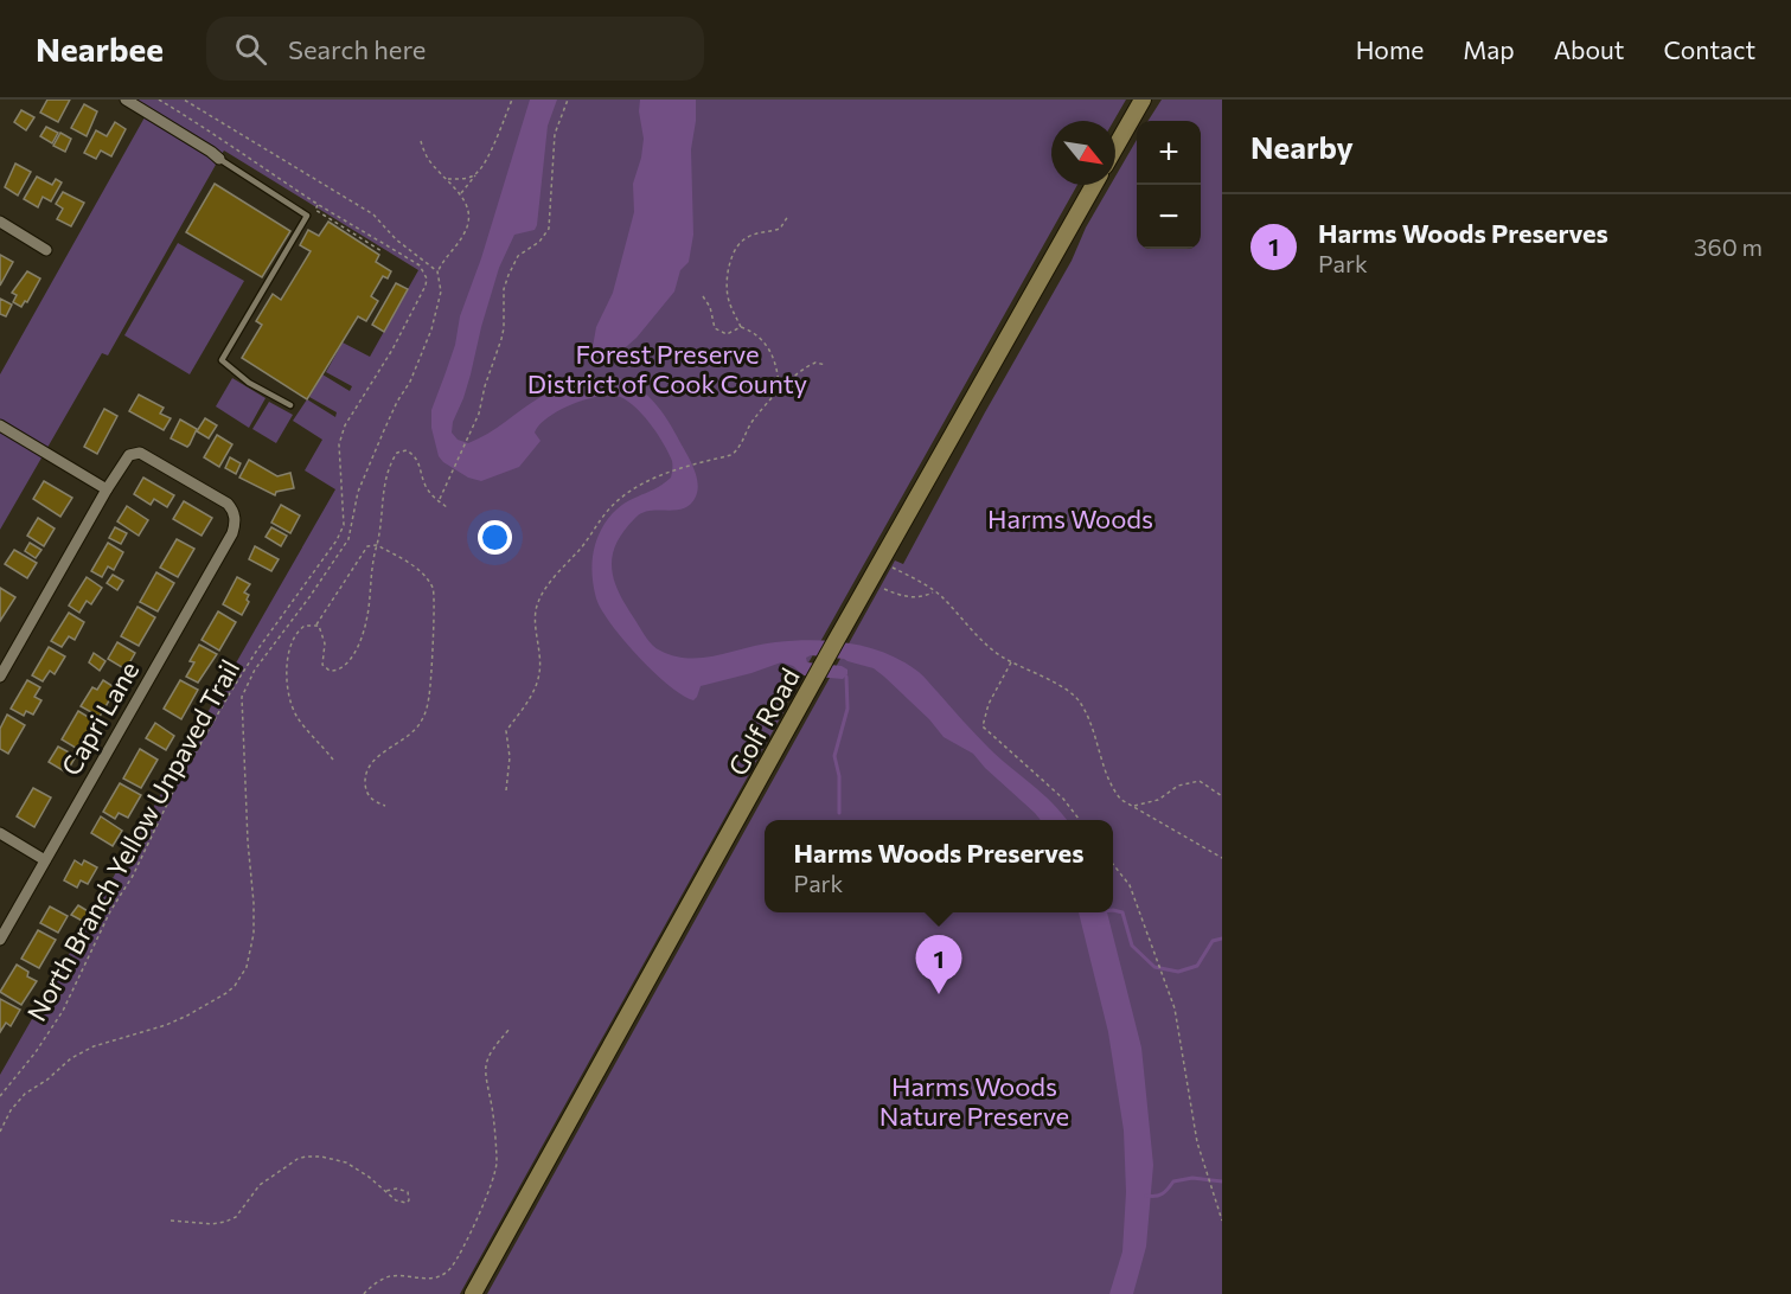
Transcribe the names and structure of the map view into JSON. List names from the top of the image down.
{
  "streets": {
    "main road": ["Golf Road"],
    "street": ["Capri Lane"],
    "path": ["North Branch Yellow Unpaved Trail"]
  },
  "parks": ["Forest Preserve District of Cook County", "Harms Woods", "Harms Woods Nature Preserve"],
  "north": "bottom right",
  "page": {
    "header": "Nearbee",
    "search": "Search here",
    "nav": [
      "Home",
      "Map",
      "About",
      "Contact"
    ],
    "heading": "Nearby",
    "map_buttons": ["+", "−"],
    "list": [
      {
        "mark": "1",
        "name": "Harms Woods Preserves",
        "note": "Park",
        "value": "360 m"
      }
    ],
    "popup": ["Harms Woods Preserves", "Park"],
    "pins": "1"
  }
}
